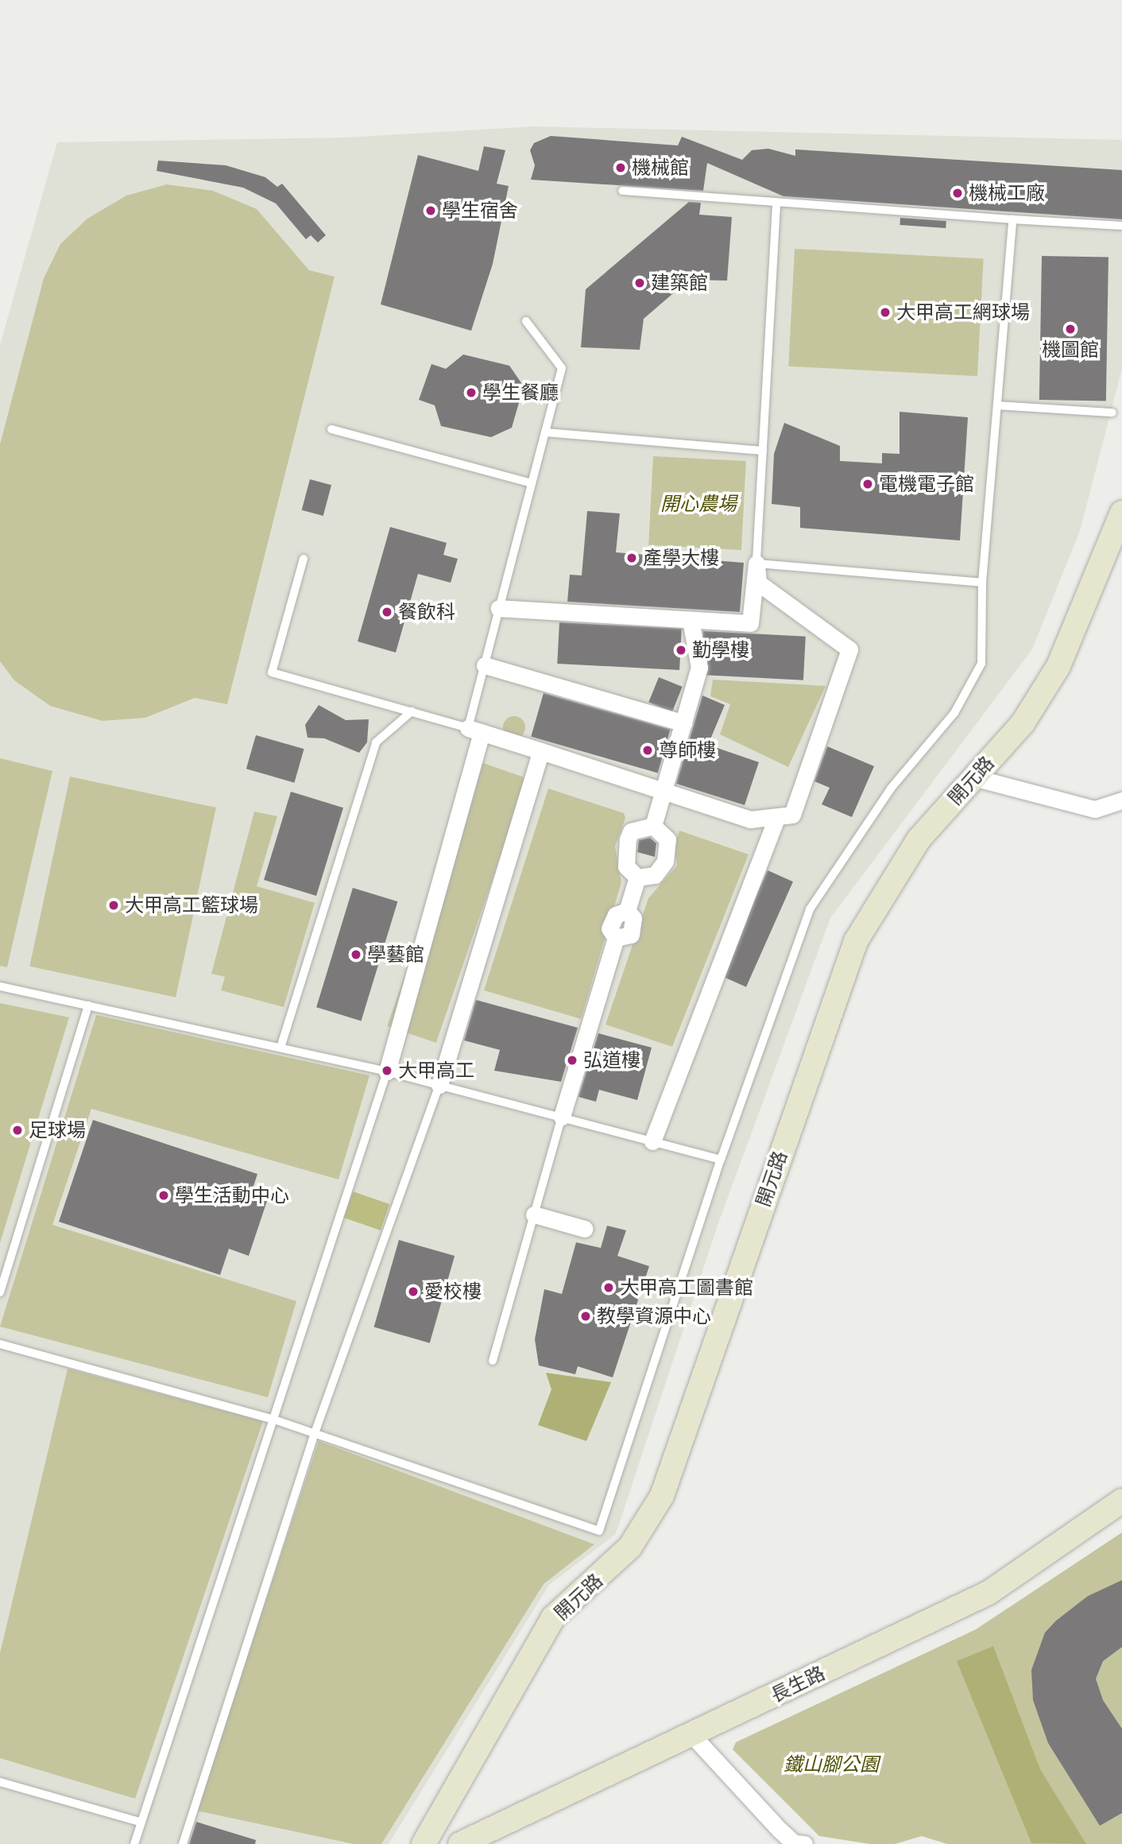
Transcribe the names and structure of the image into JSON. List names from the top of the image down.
{
  "streets": {
    "street": ["開元路", "長生路"]
  },
  "parks": ["開心農場", "鐵山腳公園"],
  "places": [
    "機械館",
    "機械工廠",
    "學生宿舍",
    "建築館",
    "大甲高工網球場",
    "機圖館",
    "學生餐廳",
    "電機電子館",
    "產學大樓",
    "餐飲科",
    "勤學樓",
    "尊師樓",
    "大甲高工籃球場",
    "學藝館",
    "弘道樓",
    "大甲高工",
    "足球場",
    "學生活動中心",
    "大甲高工圖書館",
    "愛校樓",
    "教學資源中心"
  ]
}
